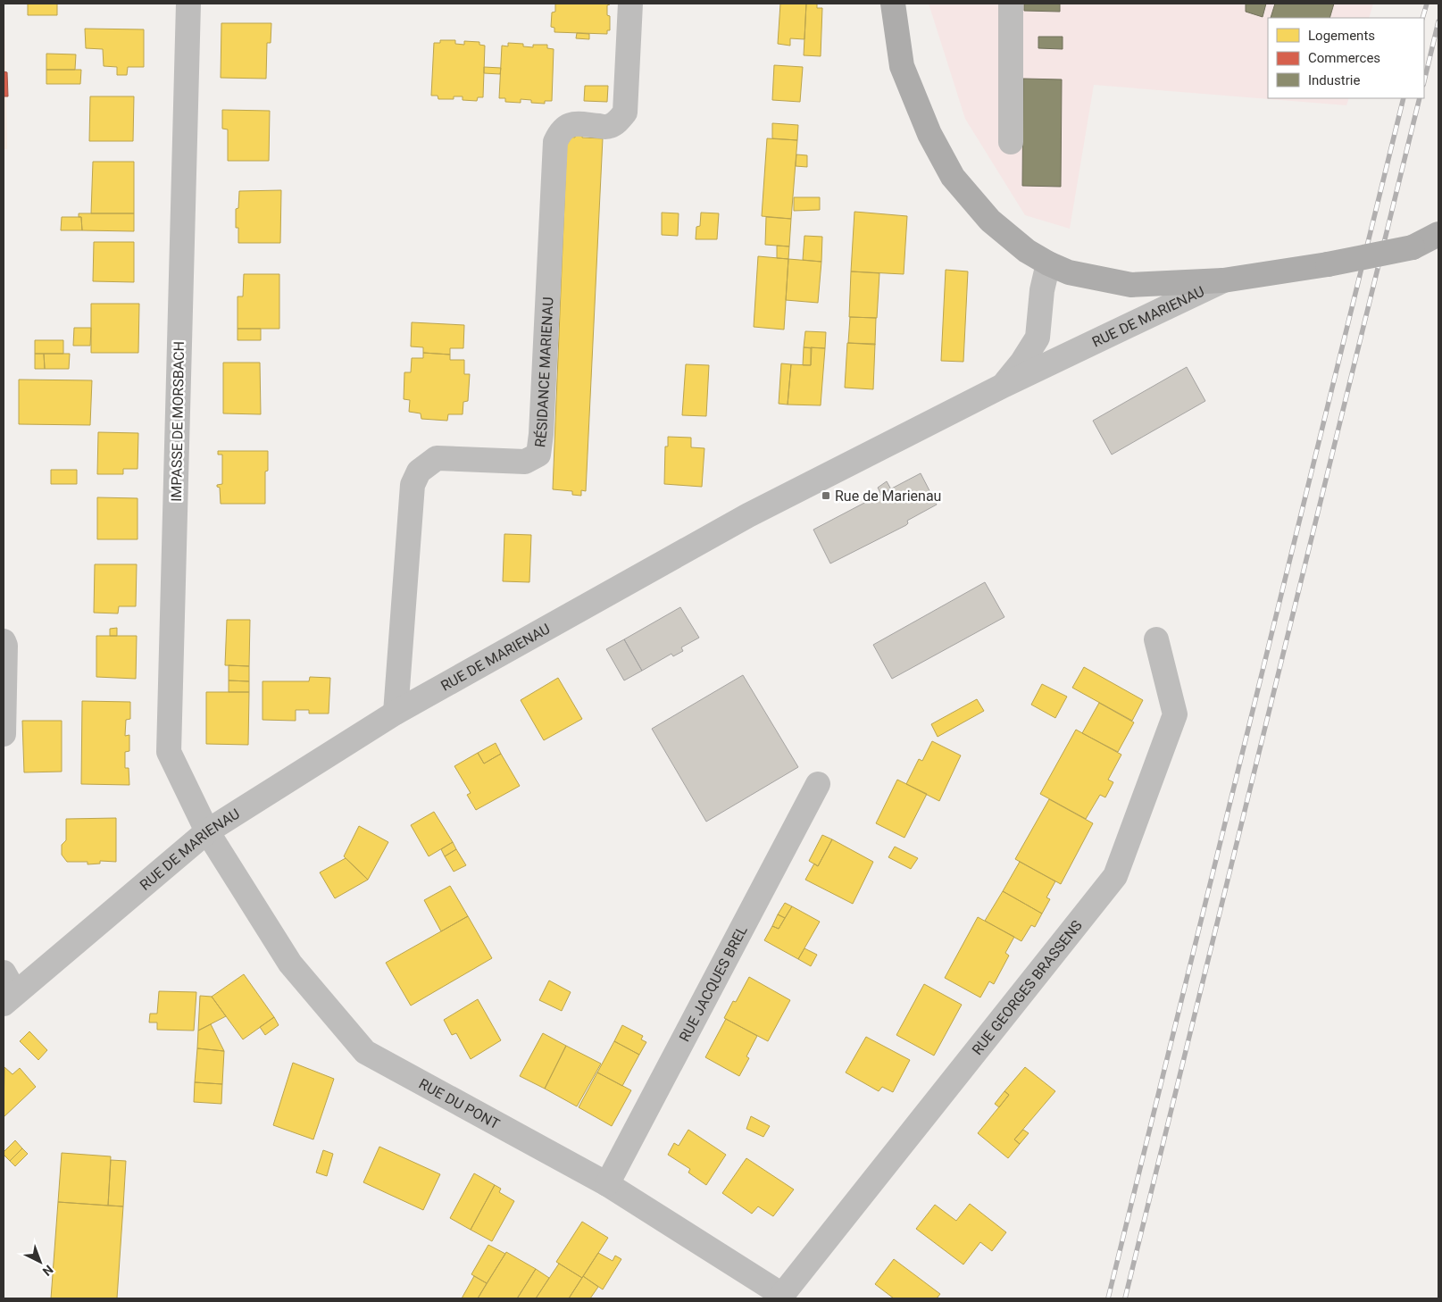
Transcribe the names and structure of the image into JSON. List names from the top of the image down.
{
  "streets": {
    "street": [
      "RUE DE MARIENAU",
      "RÉSIDANCE MARIENAU",
      "IMPASSE DE MORSBACH",
      "RUE JACQUES BREL",
      "RUE GEORGES BRASSENS",
      "RUE DU PONT"
    ]
  },
  "crossings": [
    ["RUE DE MARIENAU", "RÉSIDANCE MARIENAU"],
    ["RUE DE MARIENAU", "IMPASSE DE MORSBACH"],
    ["RUE DE MARIENAU", "RUE DU PONT"],
    ["IMPASSE DE MORSBACH", "RUE DU PONT"],
    ["RUE JACQUES BREL", "RUE DU PONT"],
    ["RUE GEORGES BRASSENS", "RUE DU PONT"]
  ],
  "places": {
    "transit": ["Rue de Marienau"]
  },
  "legend": ["Logements", "Commerces", "Industrie"],
  "north": "bottom right"
}
